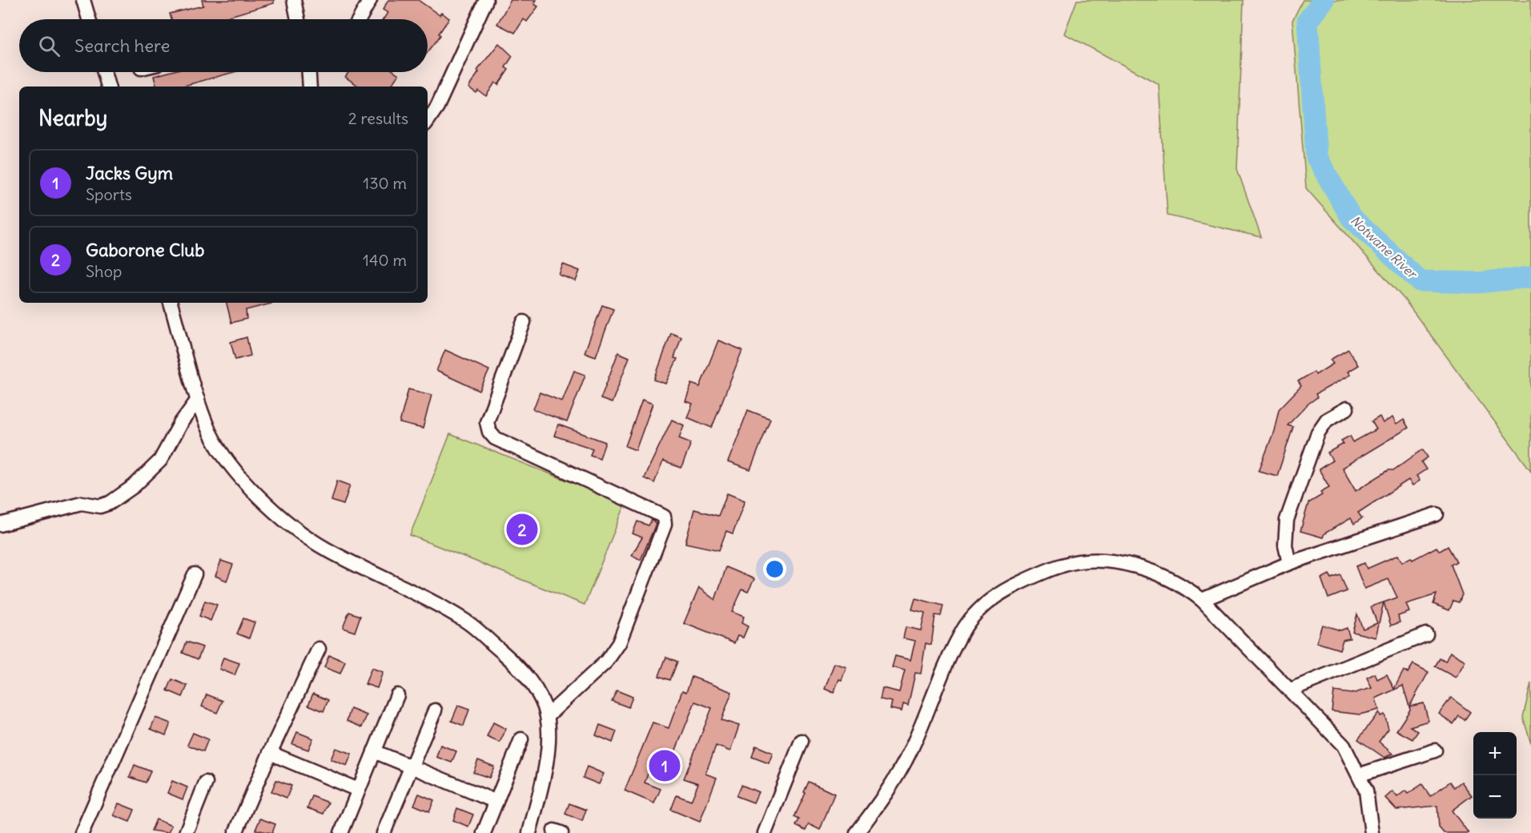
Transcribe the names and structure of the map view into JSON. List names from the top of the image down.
{
  "water": ["Notwane River"],
  "page": {
    "search": "Search here",
    "heading": ["Nearby", "2 results"],
    "list": [
      {
        "mark": "1",
        "name": "Jacks Gym",
        "note": "Sports",
        "value": "130 m"
      },
      {
        "mark": "2",
        "name": "Gaborone Club",
        "note": "Shop",
        "value": "140 m"
      }
    ],
    "pins": ["2", "1"],
    "map_buttons": ["+", "−"]
  }
}
